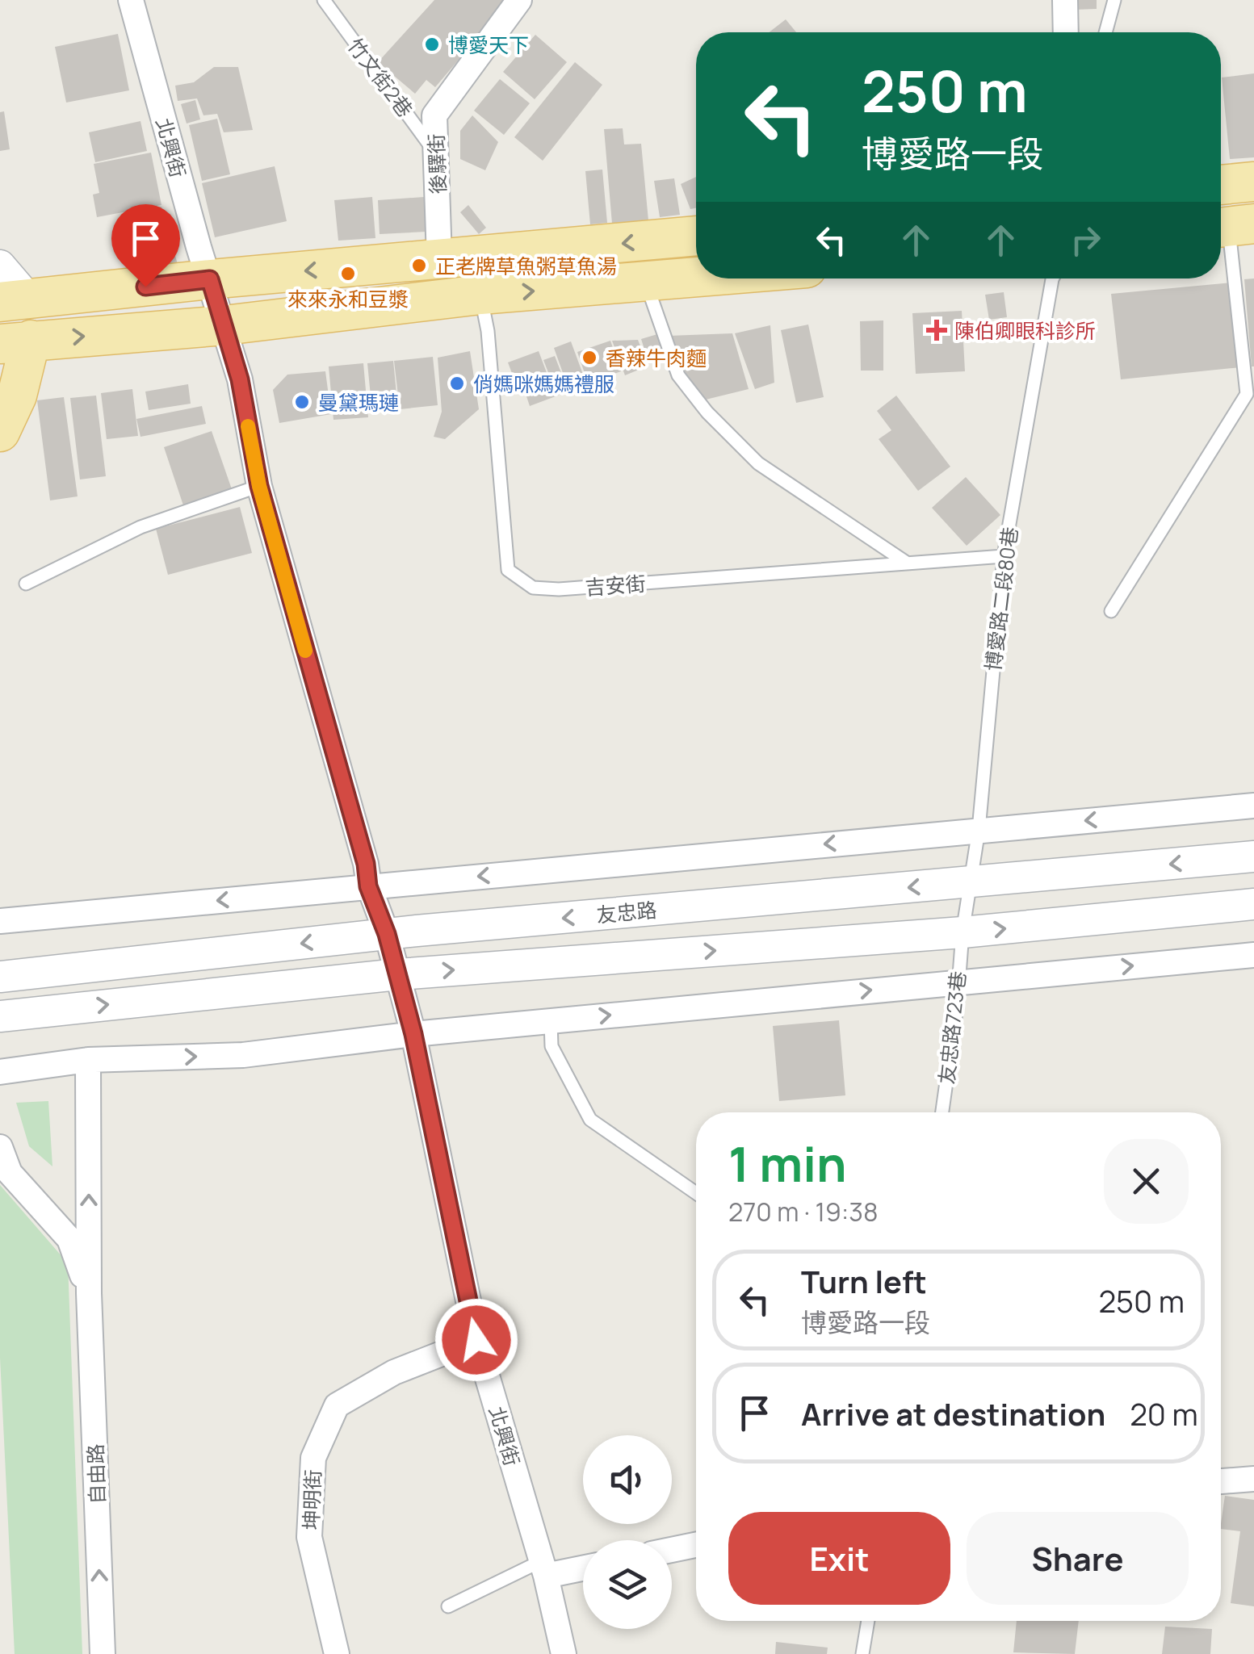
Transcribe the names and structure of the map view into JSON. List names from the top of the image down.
{
  "streets": {
    "street": [
      "北興街",
      "後驛街",
      "友忠路",
      "自由路",
      "坤明街"
    ],
    "lane": [
      "竹文街2巷",
      "吉安街",
      "博愛路二段80巷",
      "友忠路723巷"
    ]
  },
  "crossings": [
    ["竹文街2巷", "後驛街"],
    ["北興街", "友忠路"],
    ["北興街", "坤明街"],
    ["吉安街", "博愛路二段80巷"],
    ["博愛路二段80巷", "友忠路"],
    ["博愛路二段80巷", "友忠路723巷"]
  ],
  "one_way": ["自由路"],
  "places": {
    "other": [
      "博愛天下",
      "正老牌草魚粥草魚湯",
      "來來永和豆漿",
      "香辣牛肉麵",
      "俏媽咪媽媽禮服",
      "曼黛瑪璉"
    ],
    "health": ["陳伯卿眼科診所"]
  },
  "page": {
    "turn": ["250 m", "博愛路一段"],
    "heading": ["1 min", "270 m · 19:38"],
    "list": [
      {
        "name": "Turn left",
        "note": "博愛路一段",
        "value": "250 m"
      },
      {
        "name": "Arrive at destination",
        "value": "20 m"
      }
    ],
    "buttons": ["Exit", "Share"]
  }
}
